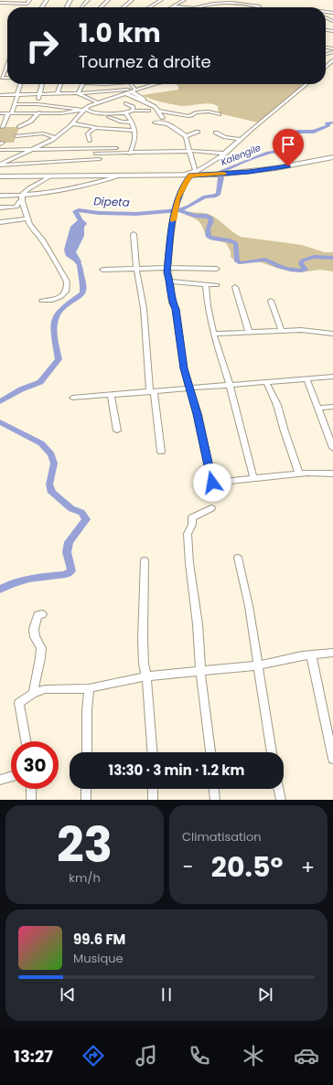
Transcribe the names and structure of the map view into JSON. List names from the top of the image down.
{
  "water": ["Kalengile", "Dipeta"],
  "page": {
    "turn": ["1.0 km", "Tournez à droite"],
    "limit": "30",
    "trip": "13:30 · 3 min · 1.2 km",
    "tile": [
      ["23", "km/h"],
      "Climatisation"
    ],
    "heat": ["−", "20.5°", "+"],
    "song": ["99.6 FM", "Musique"],
    "tabs": "13:27"
  }
}
